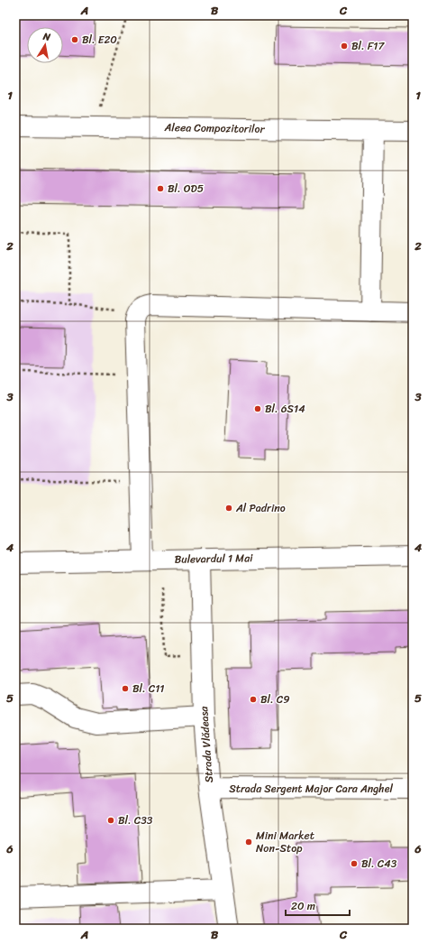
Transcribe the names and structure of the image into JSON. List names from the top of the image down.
{
  "streets": {
    "street": [
      "Aleea Compozitorilor",
      "Bulevardul 1 Mai",
      "Strada Vlădeasa",
      "Strada Sergent Major Cara Anghel"
    ]
  },
  "crossings": [
    ["Bulevardul 1 Mai", "Strada Vlădeasa"],
    ["Strada Vlădeasa", "Strada Sergent Major Cara Anghel"]
  ],
  "places": [
    "Bl. E20",
    "Bl. F17",
    "Bl. OD5",
    "Bl. 6S14",
    "Al Padrino",
    "Bl. C11",
    "Bl. C9",
    "Bl. C33",
    "Mini Market Non-Stop",
    "Bl. C43"
  ],
  "scale_bar": "20 m",
  "north": "top",
  "grid": {
    "columns": ["A", "B", "C"],
    "rows": [
      "1",
      "2",
      "3",
      "4",
      "5",
      "6"
    ]
  }
}
